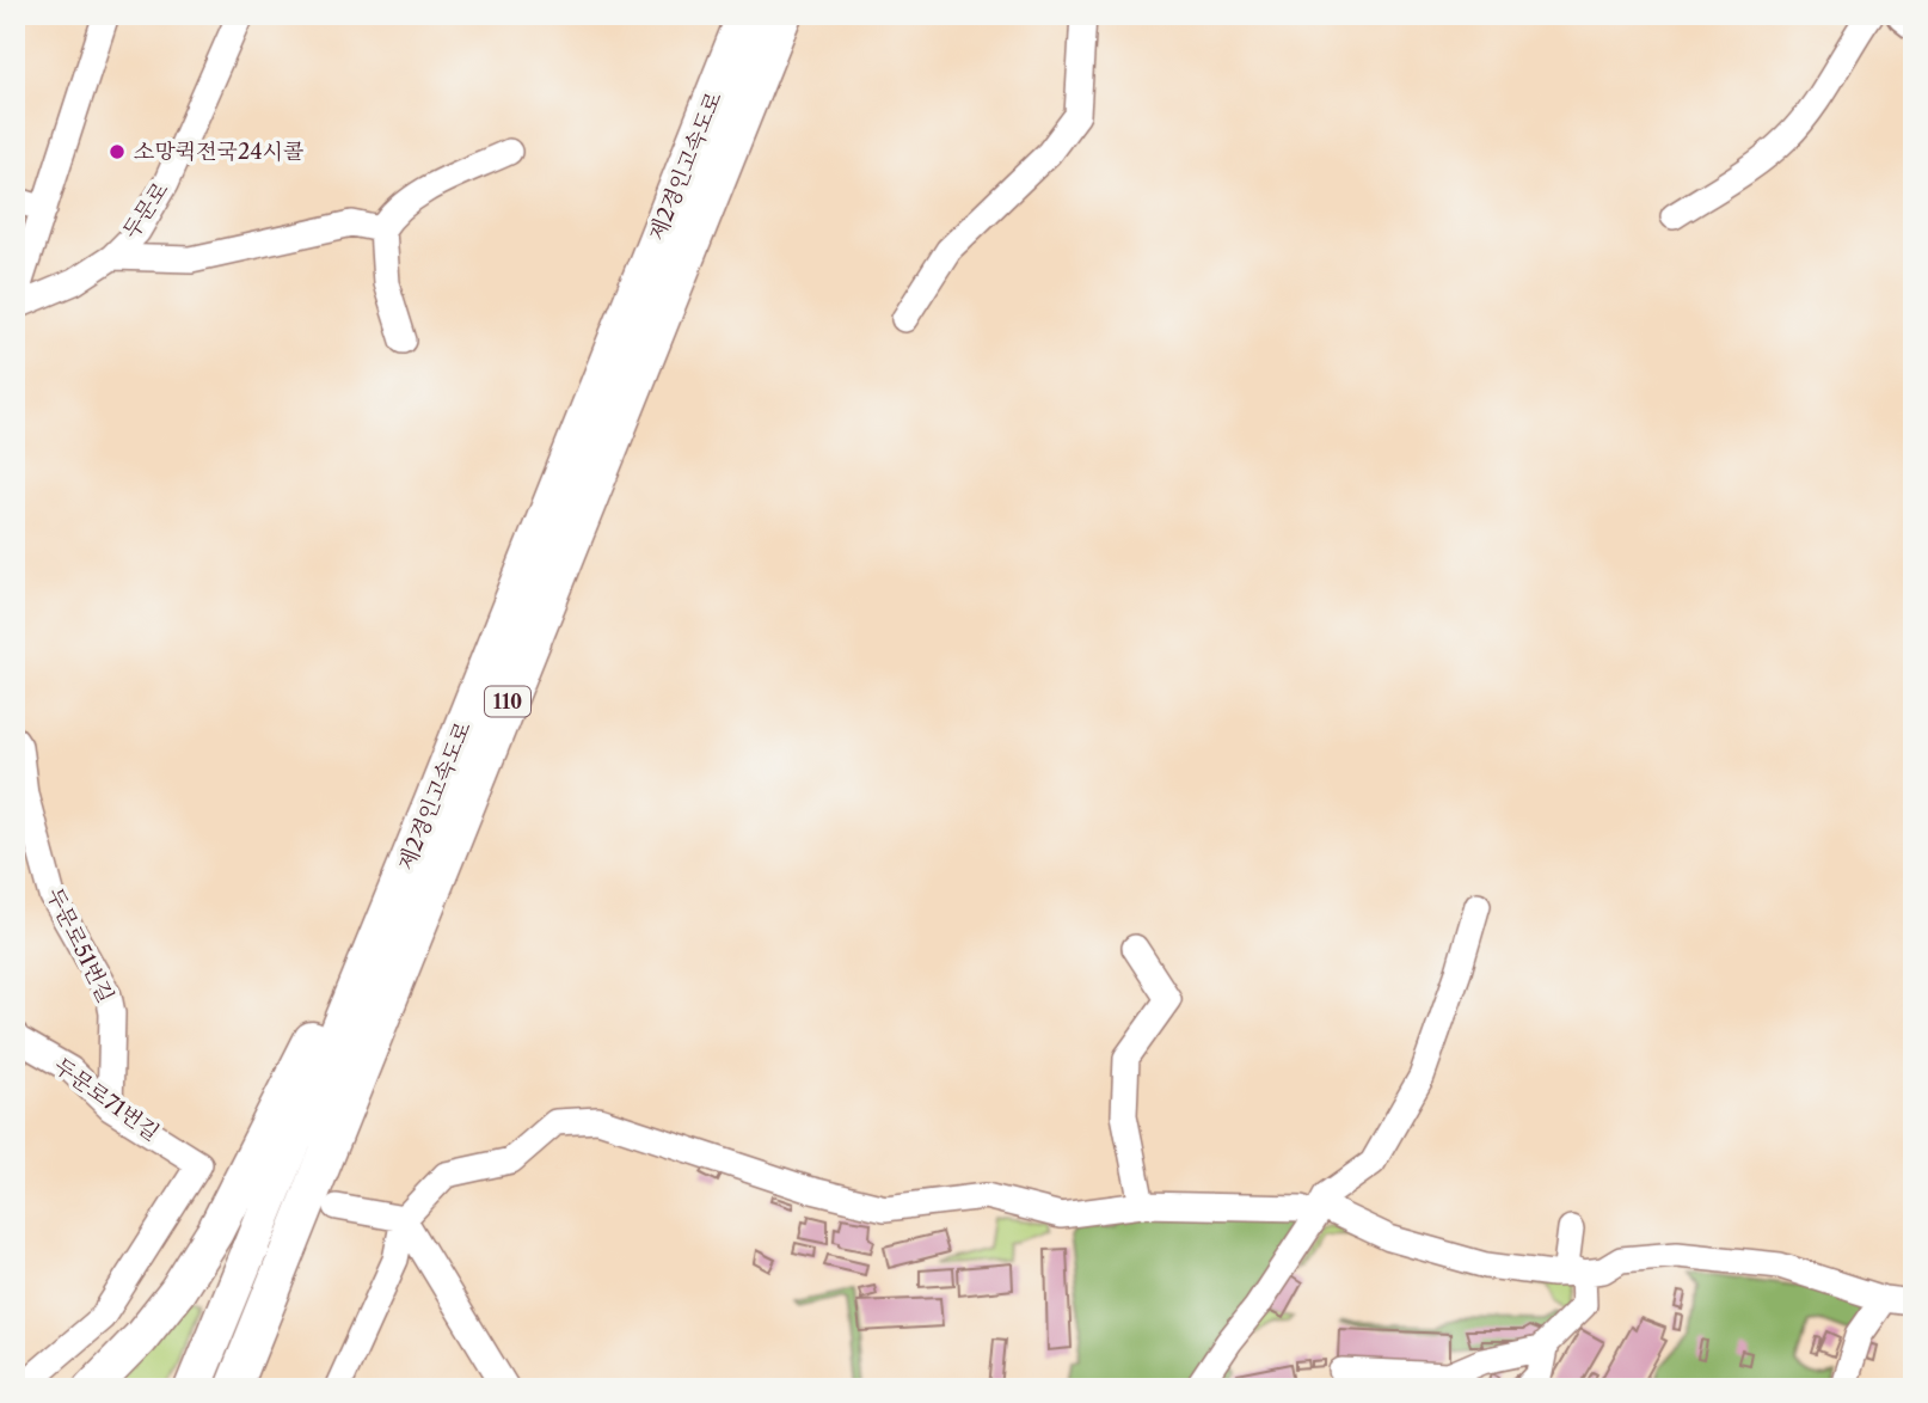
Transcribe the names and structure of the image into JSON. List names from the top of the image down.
{
  "streets": {
    "highway": ["제2경인고속도로", "110"],
    "street": ["두문로", "두문로51번길", "두문로71번길"]
  },
  "crossings": [
    ["두문로51번길", "두문로71번길"]
  ],
  "places": ["소망퀵전국24시콜"]
}
